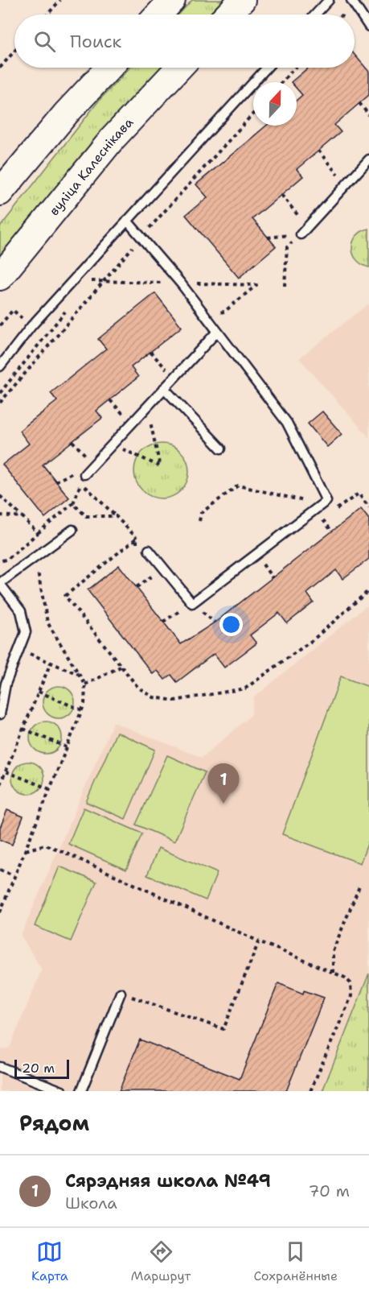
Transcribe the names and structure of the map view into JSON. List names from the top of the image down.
{
  "streets": {
    "main road": ["вуліца Калеснікава"]
  },
  "scale_bar": "20 m",
  "north": "top",
  "page": {
    "search": "Поиск",
    "pins": "1",
    "scale": "20 m",
    "heading": "Рядом",
    "list": [
      {
        "mark": "1",
        "name": "Сярэдняя школа №49",
        "note": "Школа",
        "value": "70 m"
      }
    ],
    "nav": ["Карта", "Маршрут", "Сохранённые"]
  }
}
